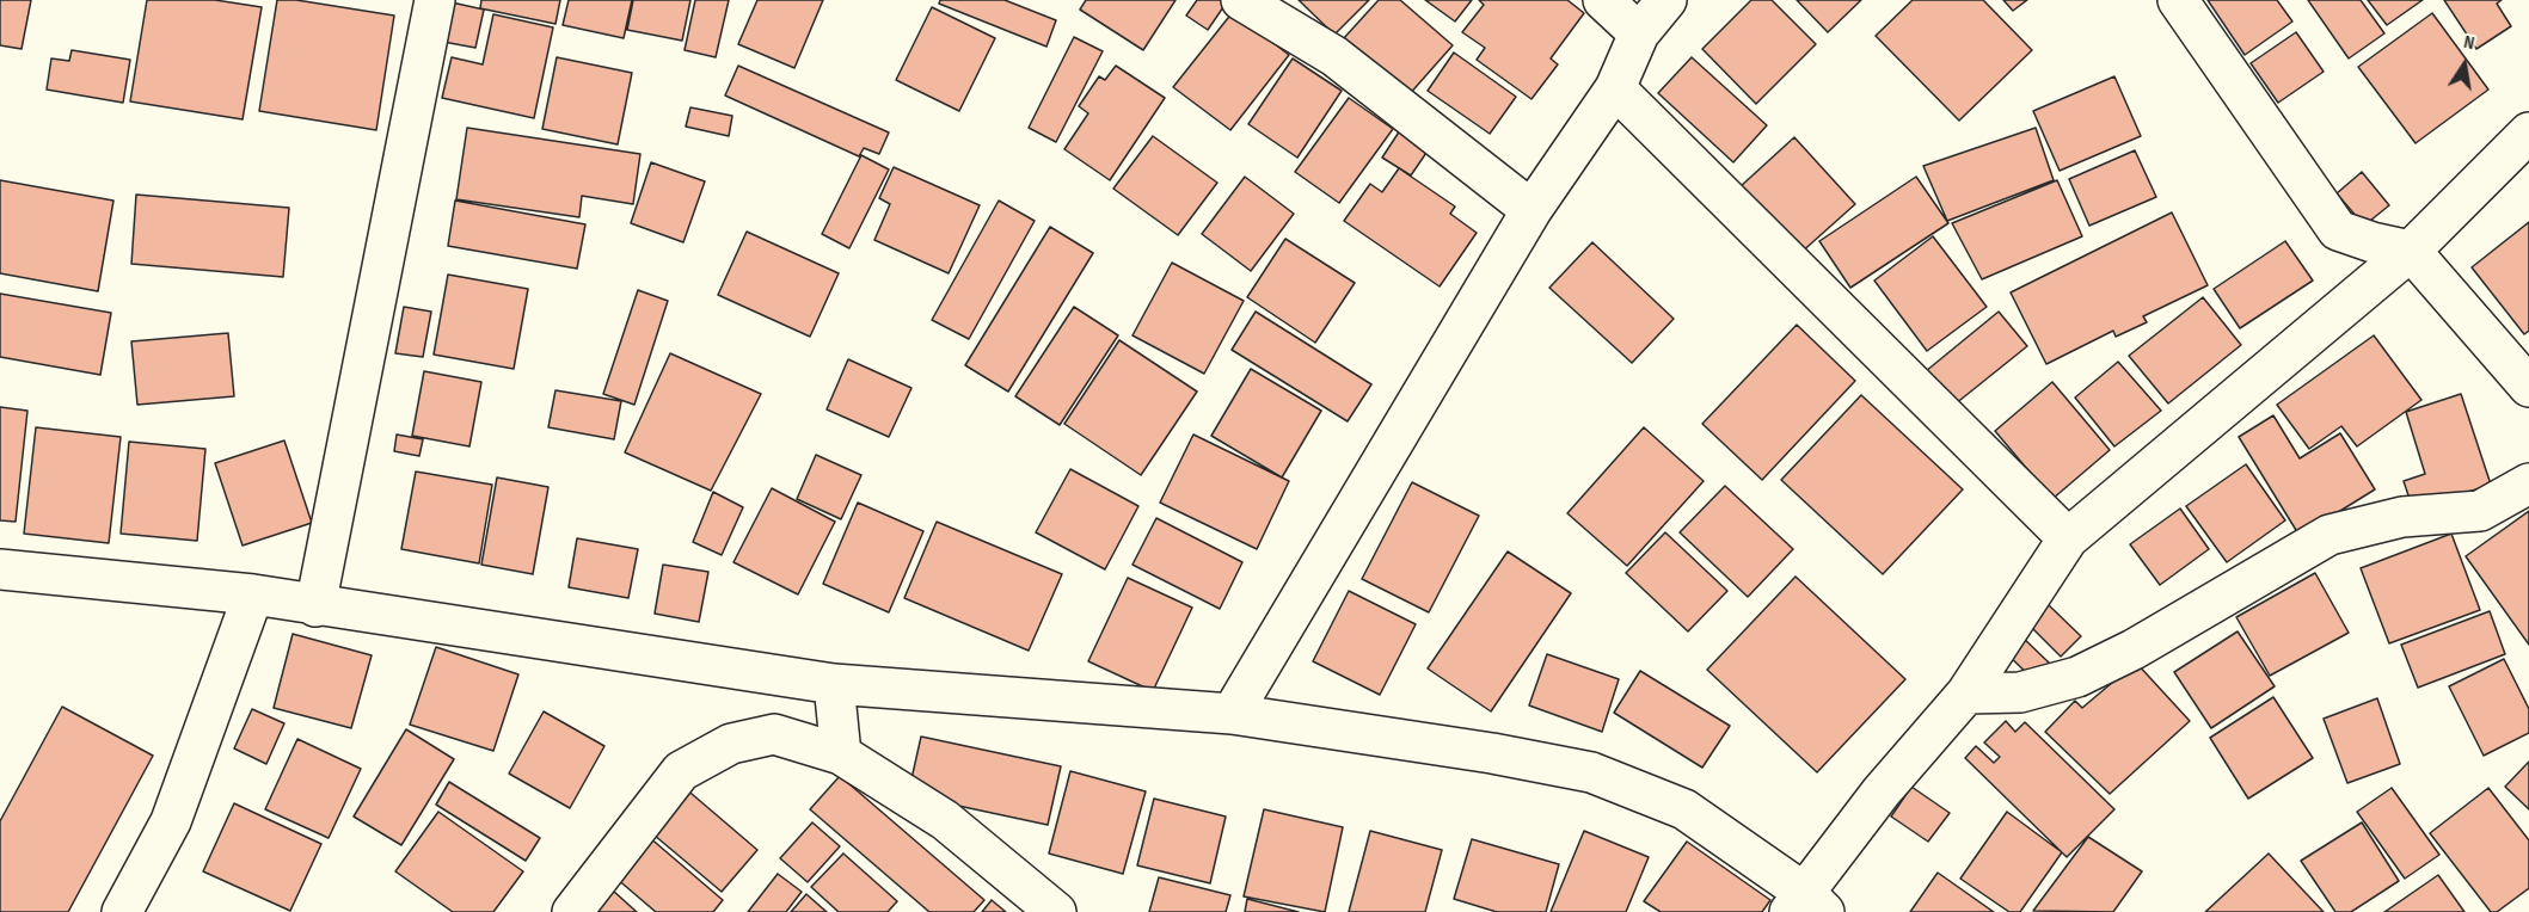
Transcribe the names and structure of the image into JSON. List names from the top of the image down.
{
  "north": "top"
}
